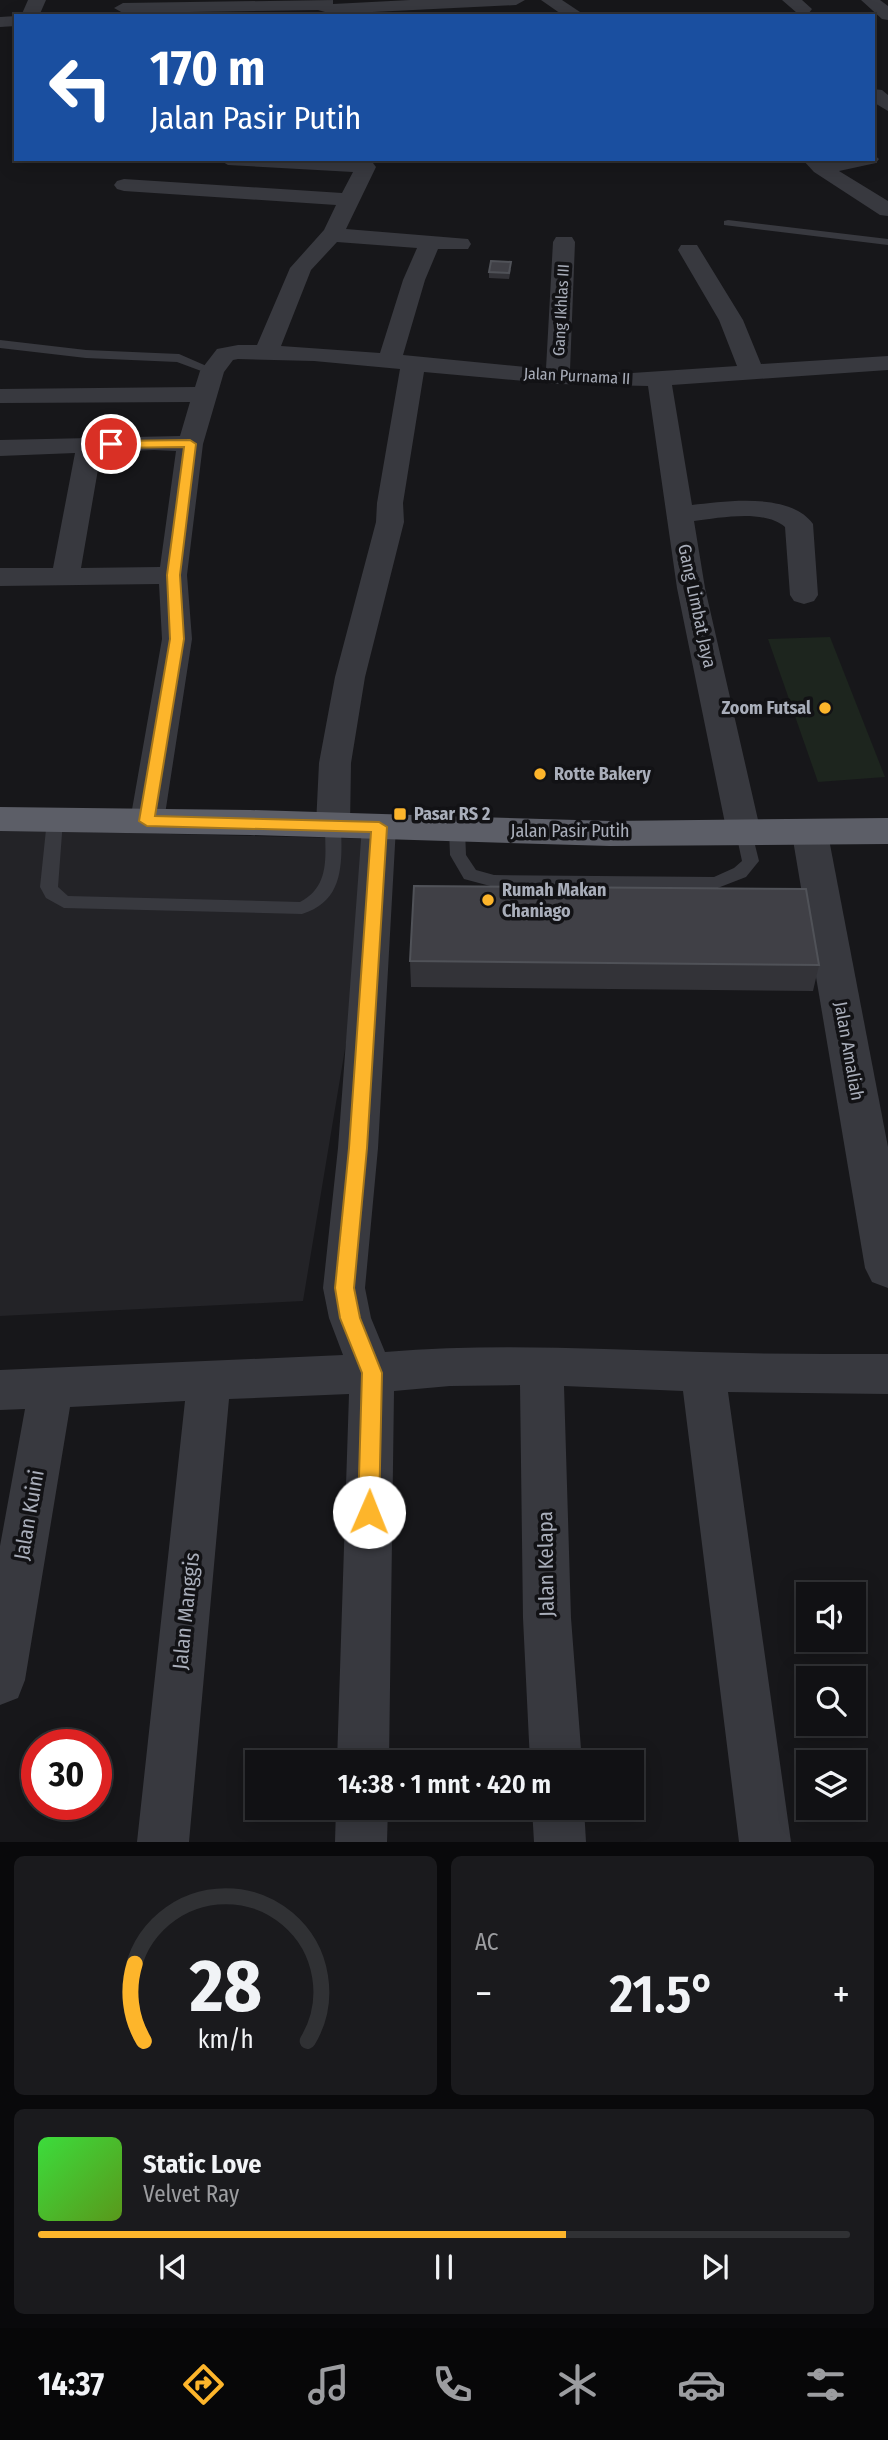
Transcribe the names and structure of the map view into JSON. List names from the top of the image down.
{
  "streets": {
    "highway": ["Jalan Pasir Putih"],
    "street": [
      "Gang Ikhlas III",
      "Jalan Purnama II",
      "Gang Limbat Jaya",
      "Jalan Amaliah",
      "Jalan Kuini",
      "Jalan Kelapa",
      "Jalan Manggis"
    ]
  },
  "crossings": [
    ["Gang Ikhlas III", "Jalan Purnama II"],
    ["Jalan Purnama II", "Gang Limbat Jaya"],
    ["Gang Limbat Jaya", "Jalan Pasir Putih"],
    ["Jalan Pasir Putih", "Jalan Amaliah"]
  ],
  "places": {
    "other": ["Zoom Futsal", "Rotte Bakery", "Rumah Makan Chaniago"],
    "transit": ["Pasar RS 2"]
  },
  "page": {
    "turn": ["170 m", "Jalan Pasir Putih"],
    "limit": "30",
    "trip": "14:38 · 1 mnt · 420 m",
    "tile": "AC",
    "heat": ["−", "21.5°", "+"],
    "song": ["Static Love", "Velvet Ray"],
    "tabs": "14:37",
    "gauge": ["28", "km/h"]
  }
}
